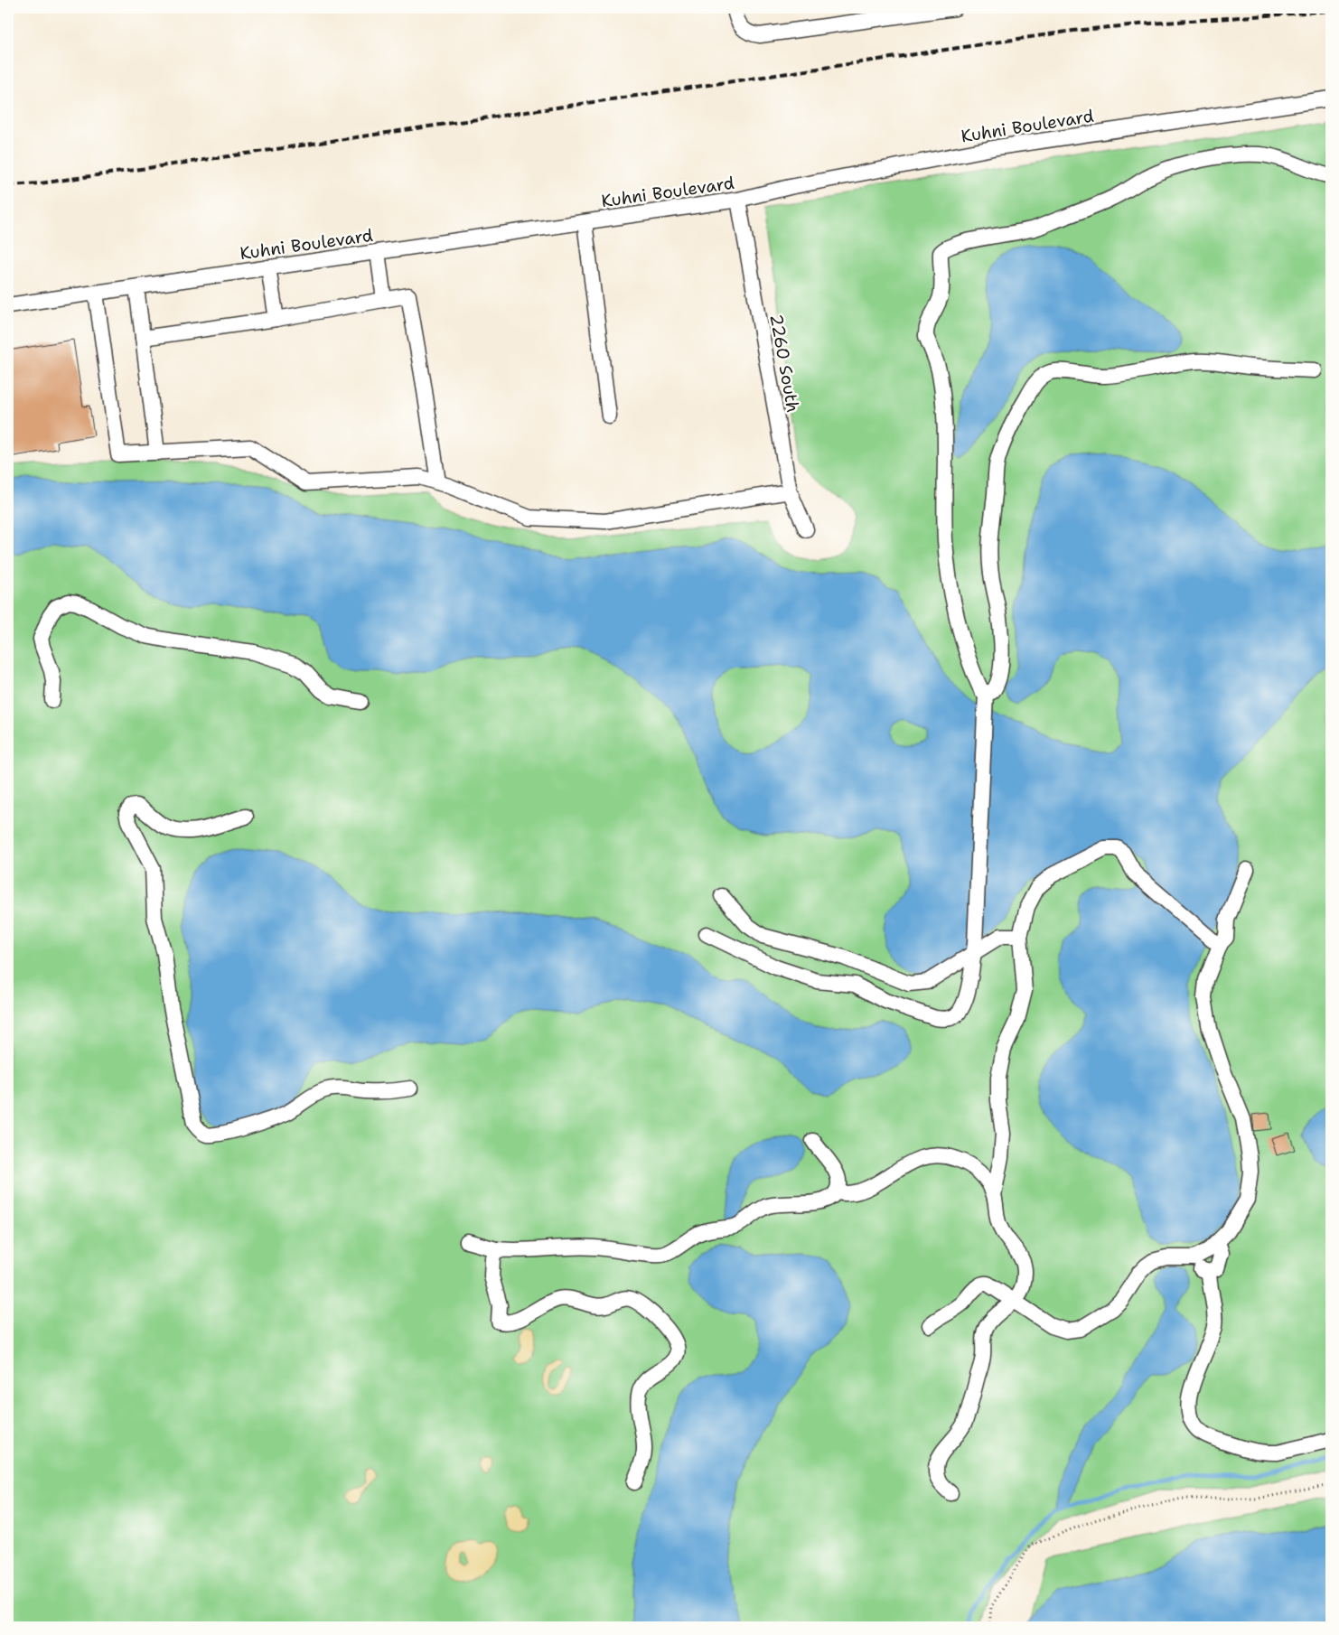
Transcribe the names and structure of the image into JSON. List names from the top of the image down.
{
  "streets": {
    "street": ["Kuhni Boulevard", "2260 South"]
  },
  "crossings": [
    ["Kuhni Boulevard", "2260 South"]
  ]
}
